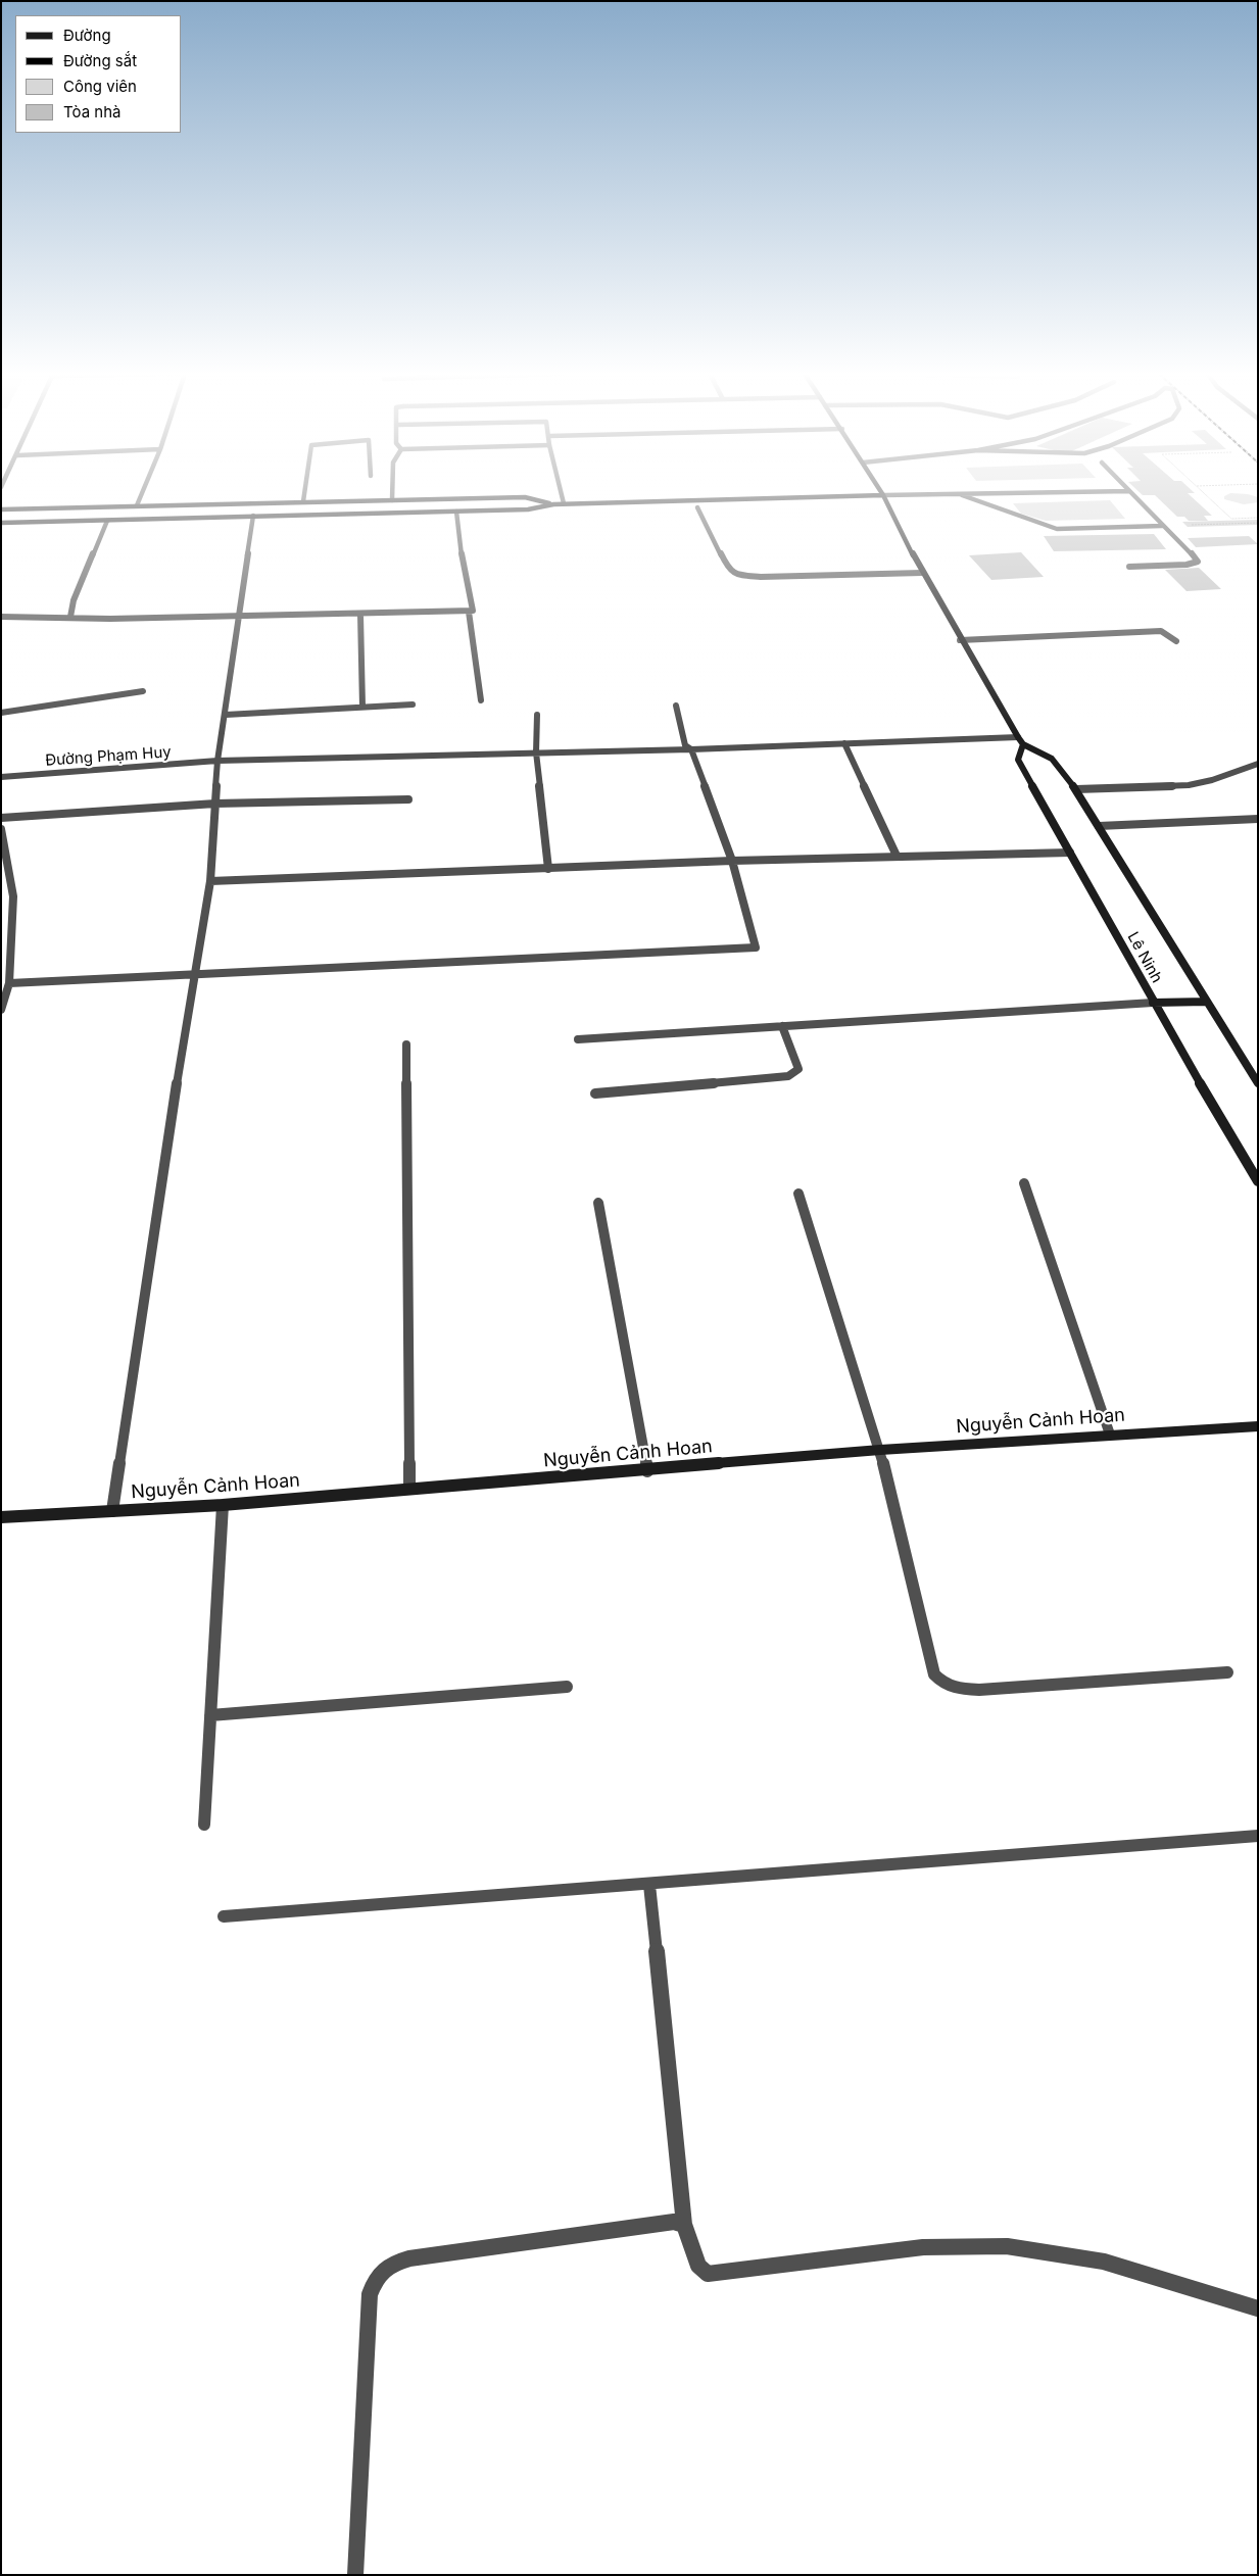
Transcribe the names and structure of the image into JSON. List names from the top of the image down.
{
  "streets": {
    "street": ["Đường Phạm Huy", "Lê Ninh", "Nguyễn Cảnh Hoan"]
  },
  "crossings": [
    ["Đường Phạm Huy", "Lê Ninh"]
  ],
  "legend": [
    "Đường",
    "Đường sắt",
    "Công viên",
    "Tòa nhà"
  ]
}
